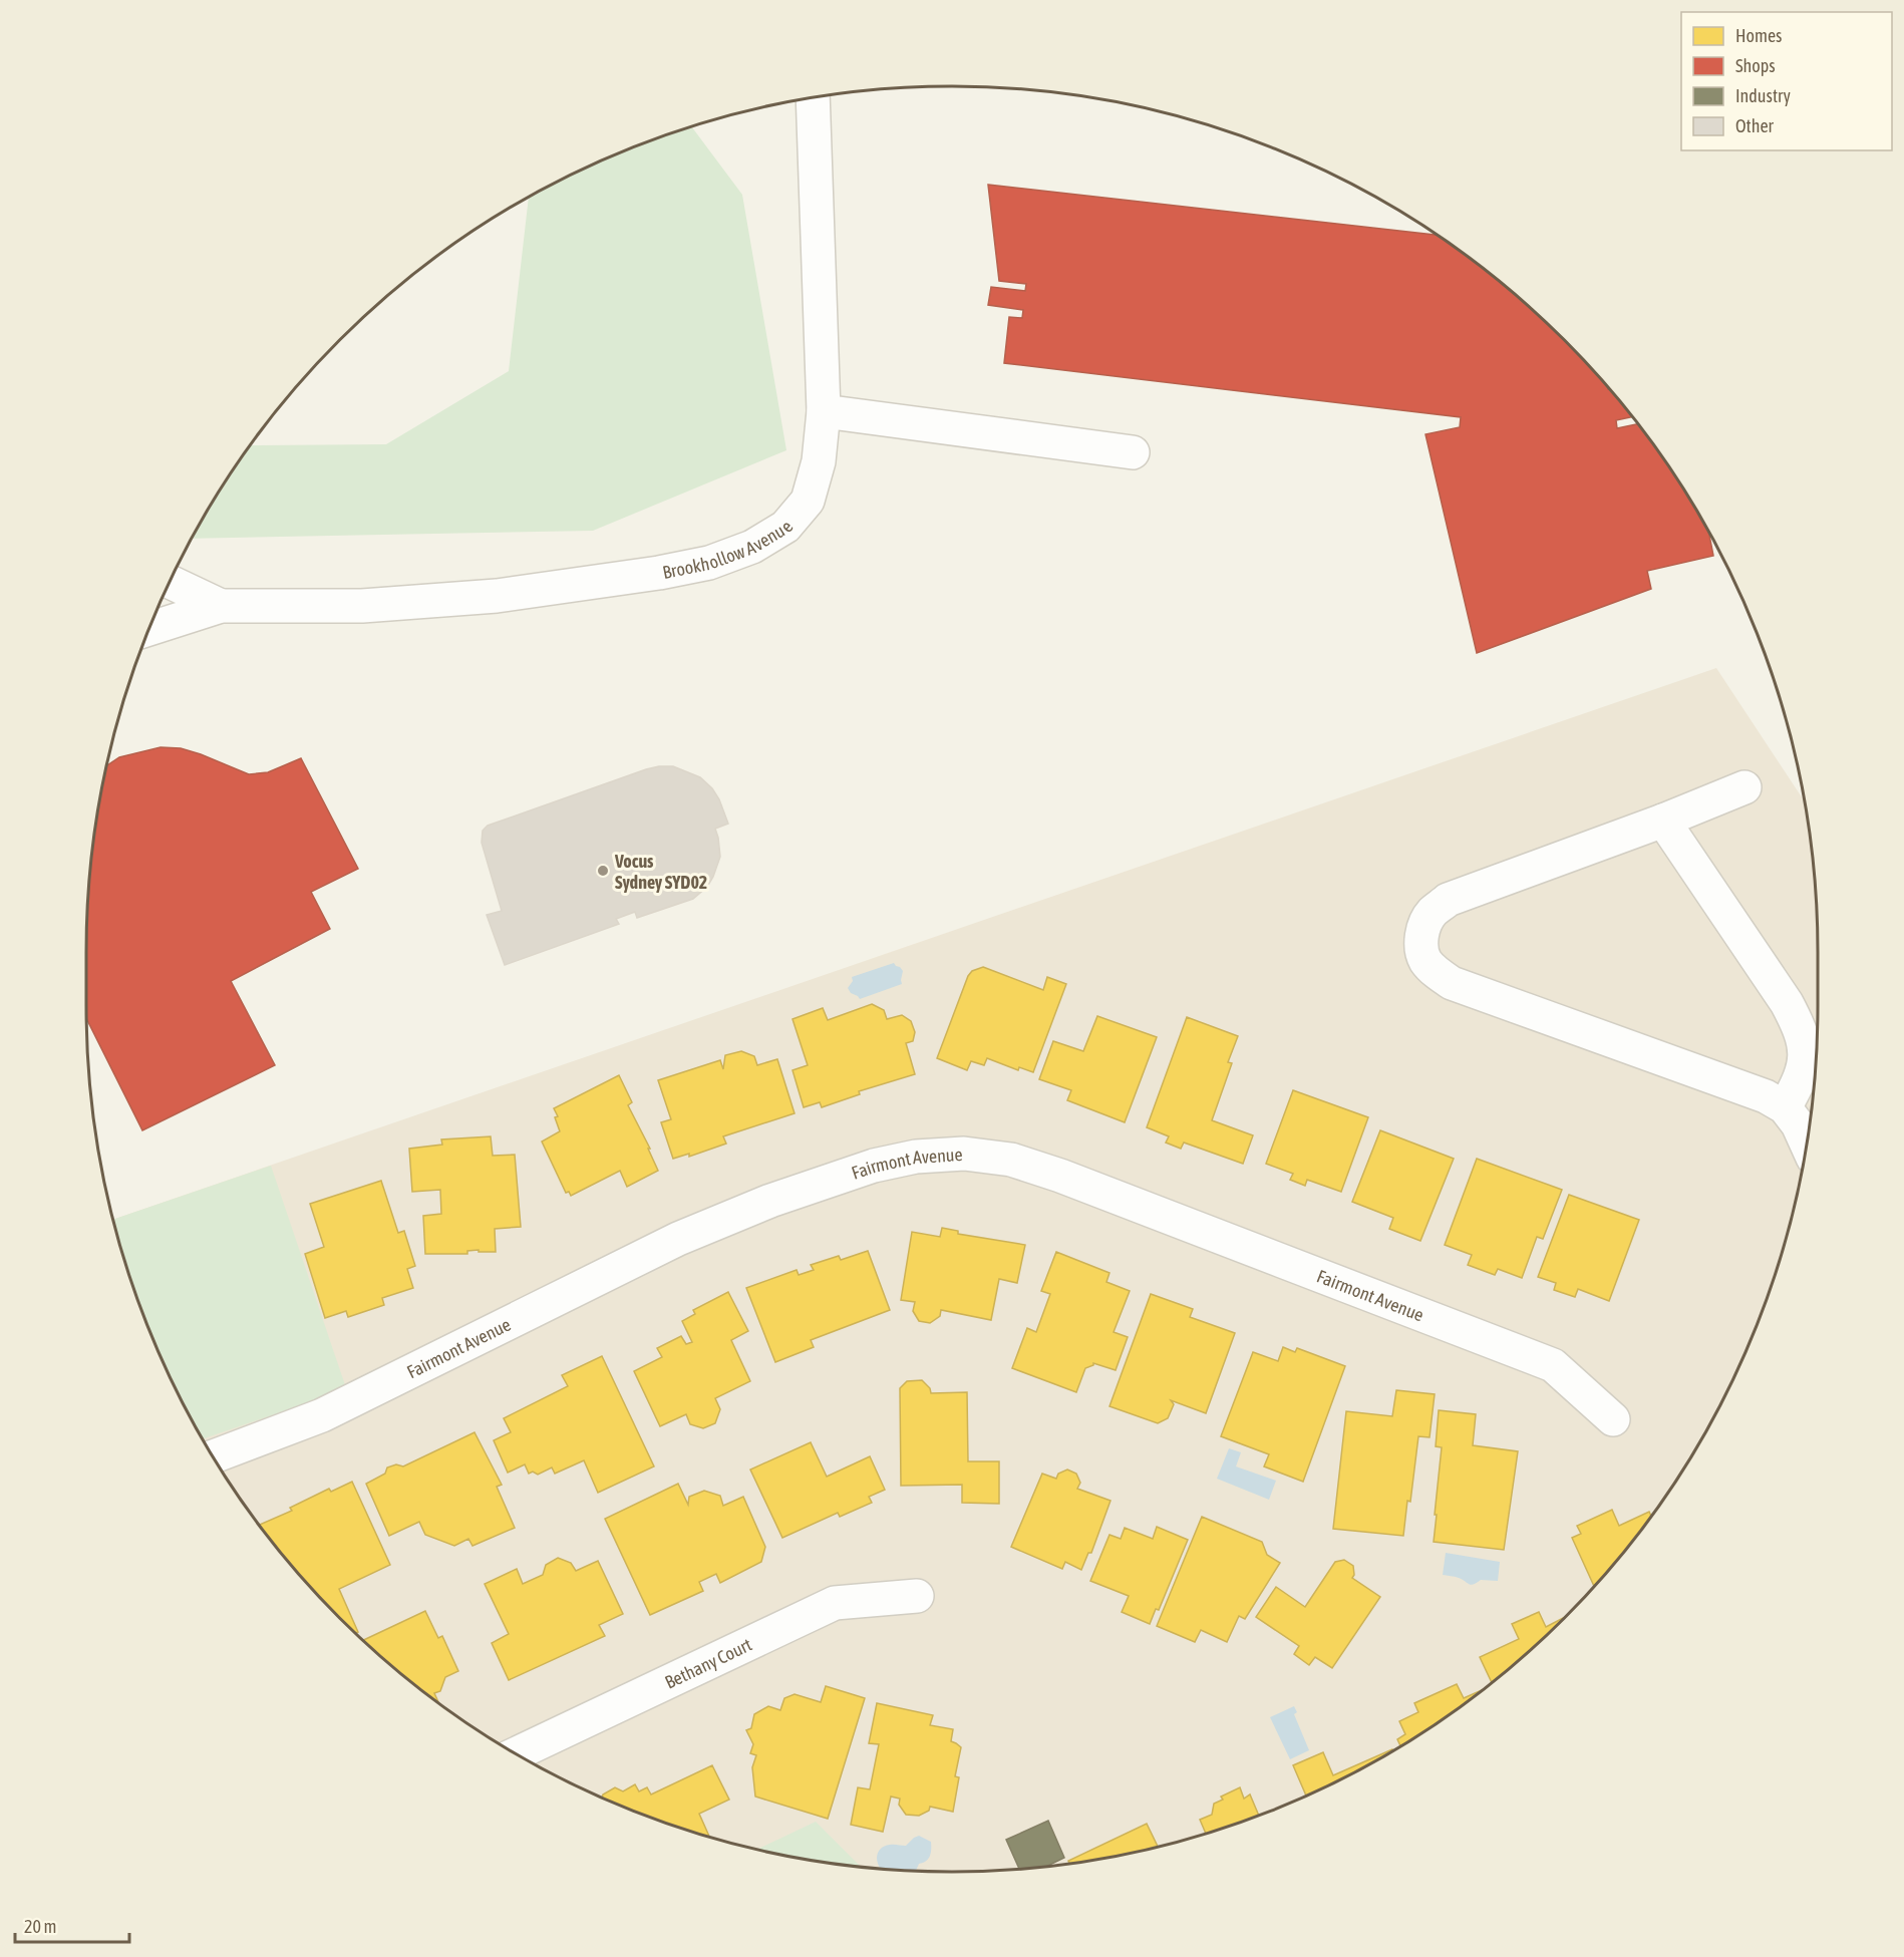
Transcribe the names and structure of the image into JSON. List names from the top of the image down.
{
  "streets": {
    "street": ["Brookhollow Avenue", "Fairmont Avenue", "Bethany Court"]
  },
  "places": ["Vocus Sydney SYD02"],
  "legend": [
    "Homes",
    "Shops",
    "Industry",
    "Other"
  ],
  "scale_bar": "20 m"
}
